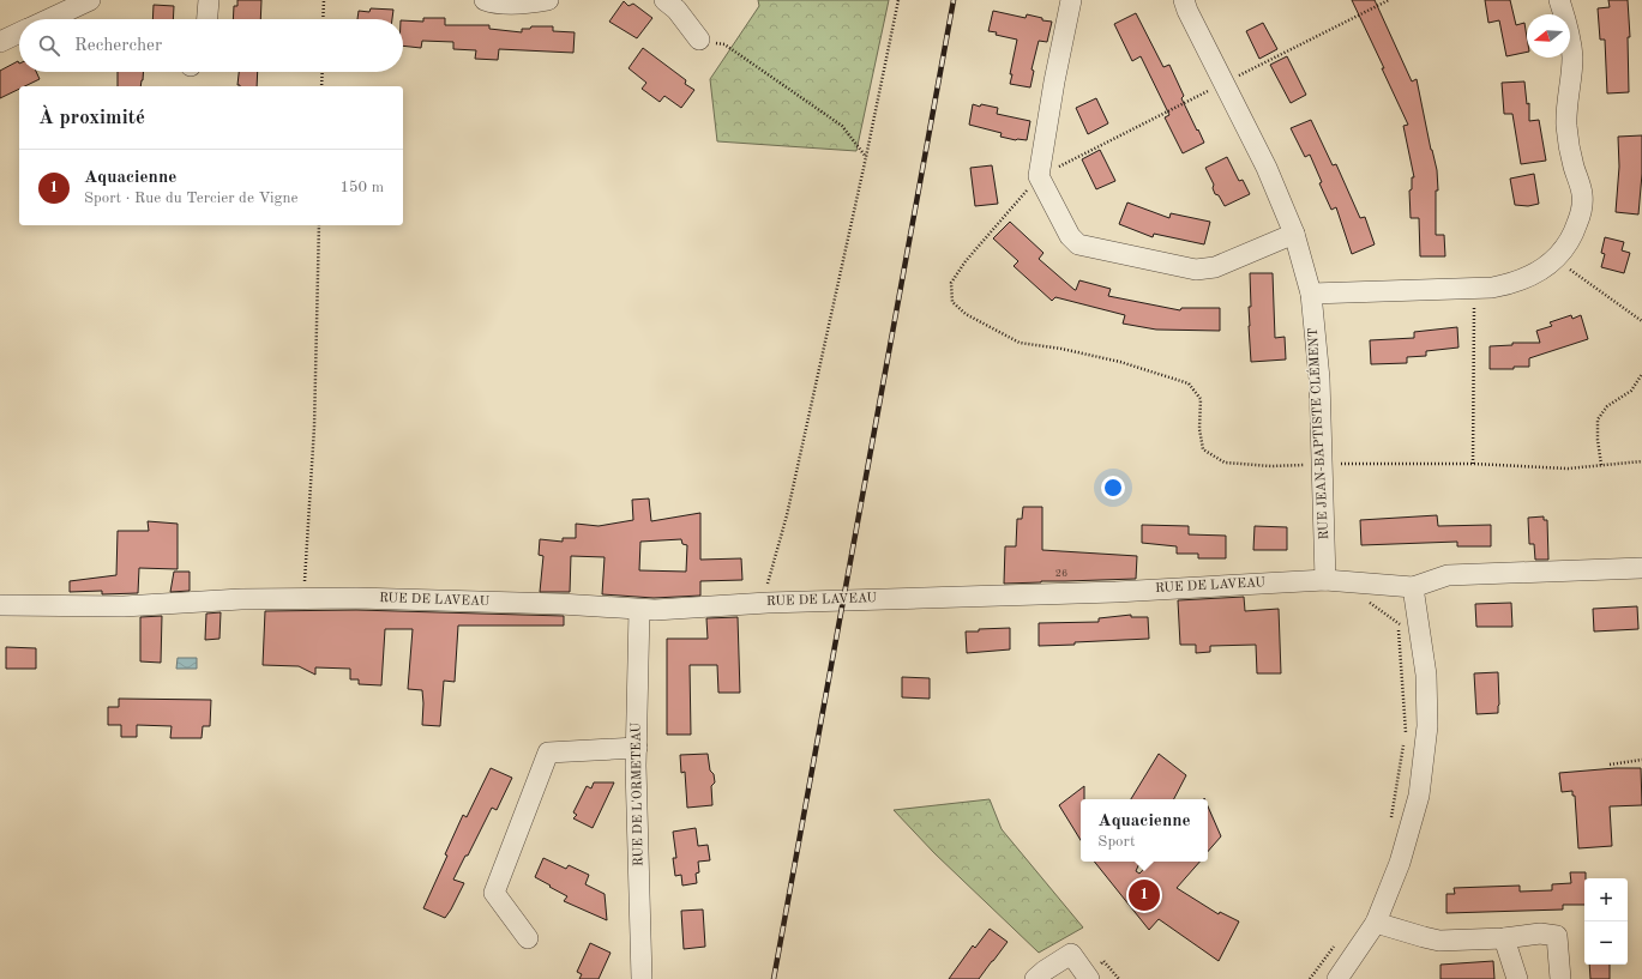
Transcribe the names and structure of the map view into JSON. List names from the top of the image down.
{
  "streets": {
    "street": ["RUE JEAN-BAPTISTE CLÉMENT", "RUE DE LAVEAU", "RUE DE L'ORMETEAU"]
  },
  "crossings": [
    ["RUE JEAN-BAPTISTE CLÉMENT", "RUE DE LAVEAU"],
    ["RUE DE LAVEAU", "RUE DE L'ORMETEAU"]
  ],
  "house_numbers": ["26"],
  "north": "left",
  "page": {
    "search": "Rechercher",
    "heading": "À proximité",
    "list": [
      {
        "mark": "1",
        "name": "Aquacienne",
        "note": "Sport · Rue du Tercier de Vigne",
        "value": "150 m"
      }
    ],
    "popup": ["Aquacienne", "Sport"],
    "pins": "1",
    "map_buttons": ["+", "−"]
  }
}
